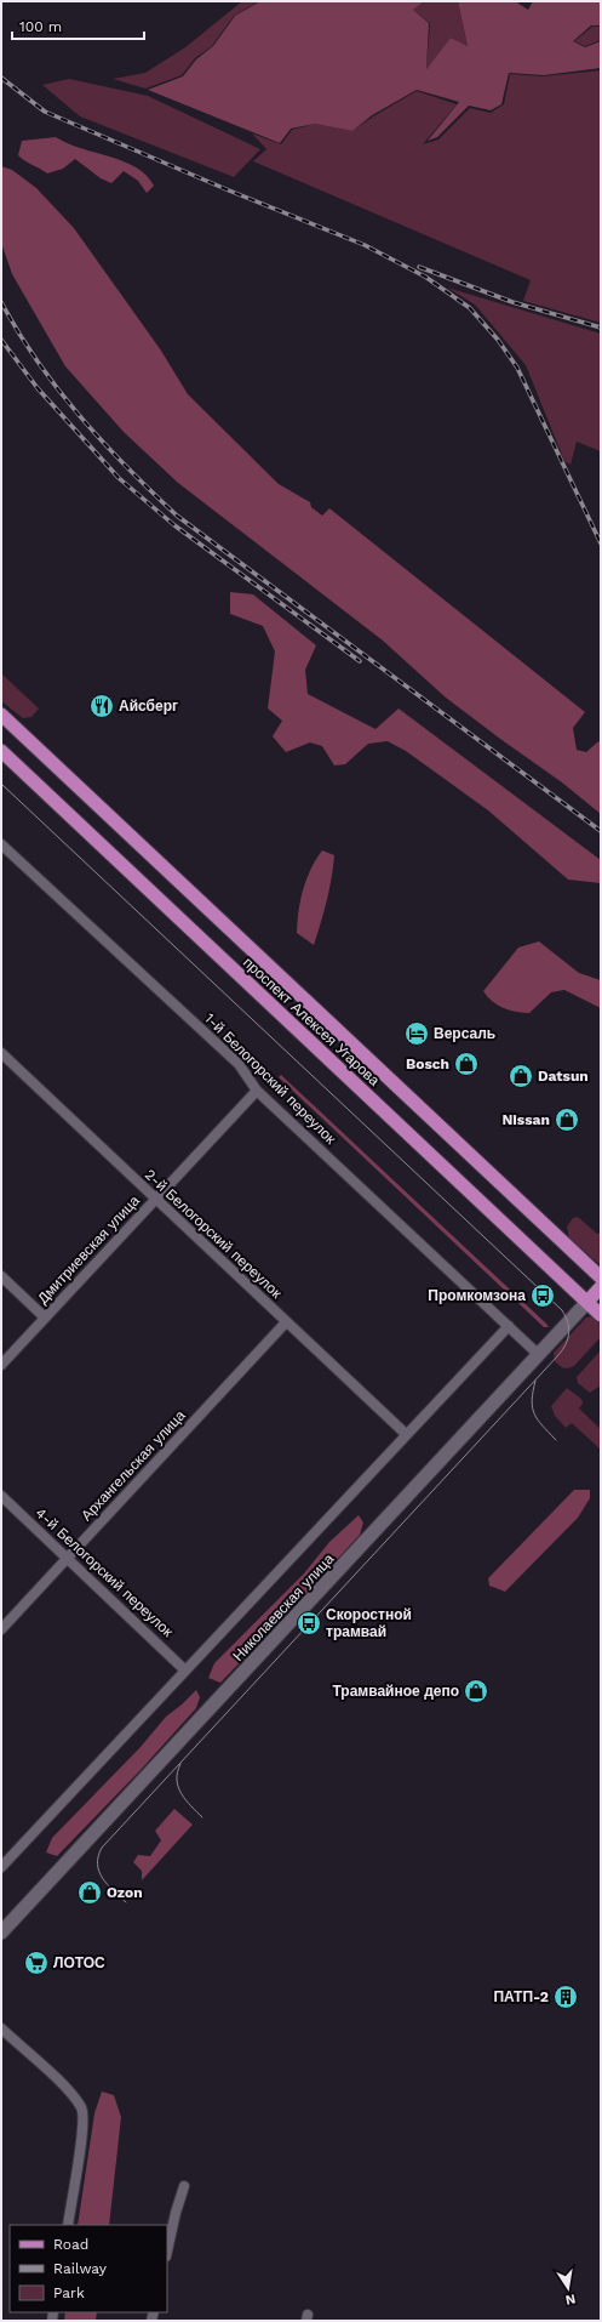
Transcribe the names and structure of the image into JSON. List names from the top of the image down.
{
  "streets": {
    "main road": ["проспект Алексея Угарова", "Николаевская улица"],
    "street": [
      "1-й Белогорский переулок",
      "2-й Белогорский переулок",
      "Дмитриевская улица",
      "Архангельская улица",
      "4-й Белогорский переулок"
    ]
  },
  "crossings": [
    ["проспект Алексея Угарова", "Николаевская улица"],
    ["1-й Белогорский переулок", "Дмитриевская улица"],
    ["1-й Белогорский переулок", "Николаевская улица"],
    ["2-й Белогорский переулок", "Дмитриевская улица"],
    ["2-й Белогорский переулок", "Архангельская улица"],
    ["2-й Белогорский переулок", "Николаевская улица"],
    ["Архангельская улица", "4-й Белогорский переулок"],
    ["4-й Белогорский переулок", "Николаевская улица"]
  ],
  "places": {
    "restaurant": ["Айсберг"],
    "hotel": ["Версаль"],
    "shop": [
      "Bosch",
      "Datsun",
      "Nissan",
      "Трамвайное депо",
      "Ozon"
    ],
    "bus stop": ["Промкомзона", "Скоростной трамвай"],
    "supermarket": ["ЛОТОС"],
    "building": ["ПАТП-2"]
  },
  "legend": ["Road", "Railway", "Park"],
  "scale_bar": "100 m",
  "north": "bottom"
}
